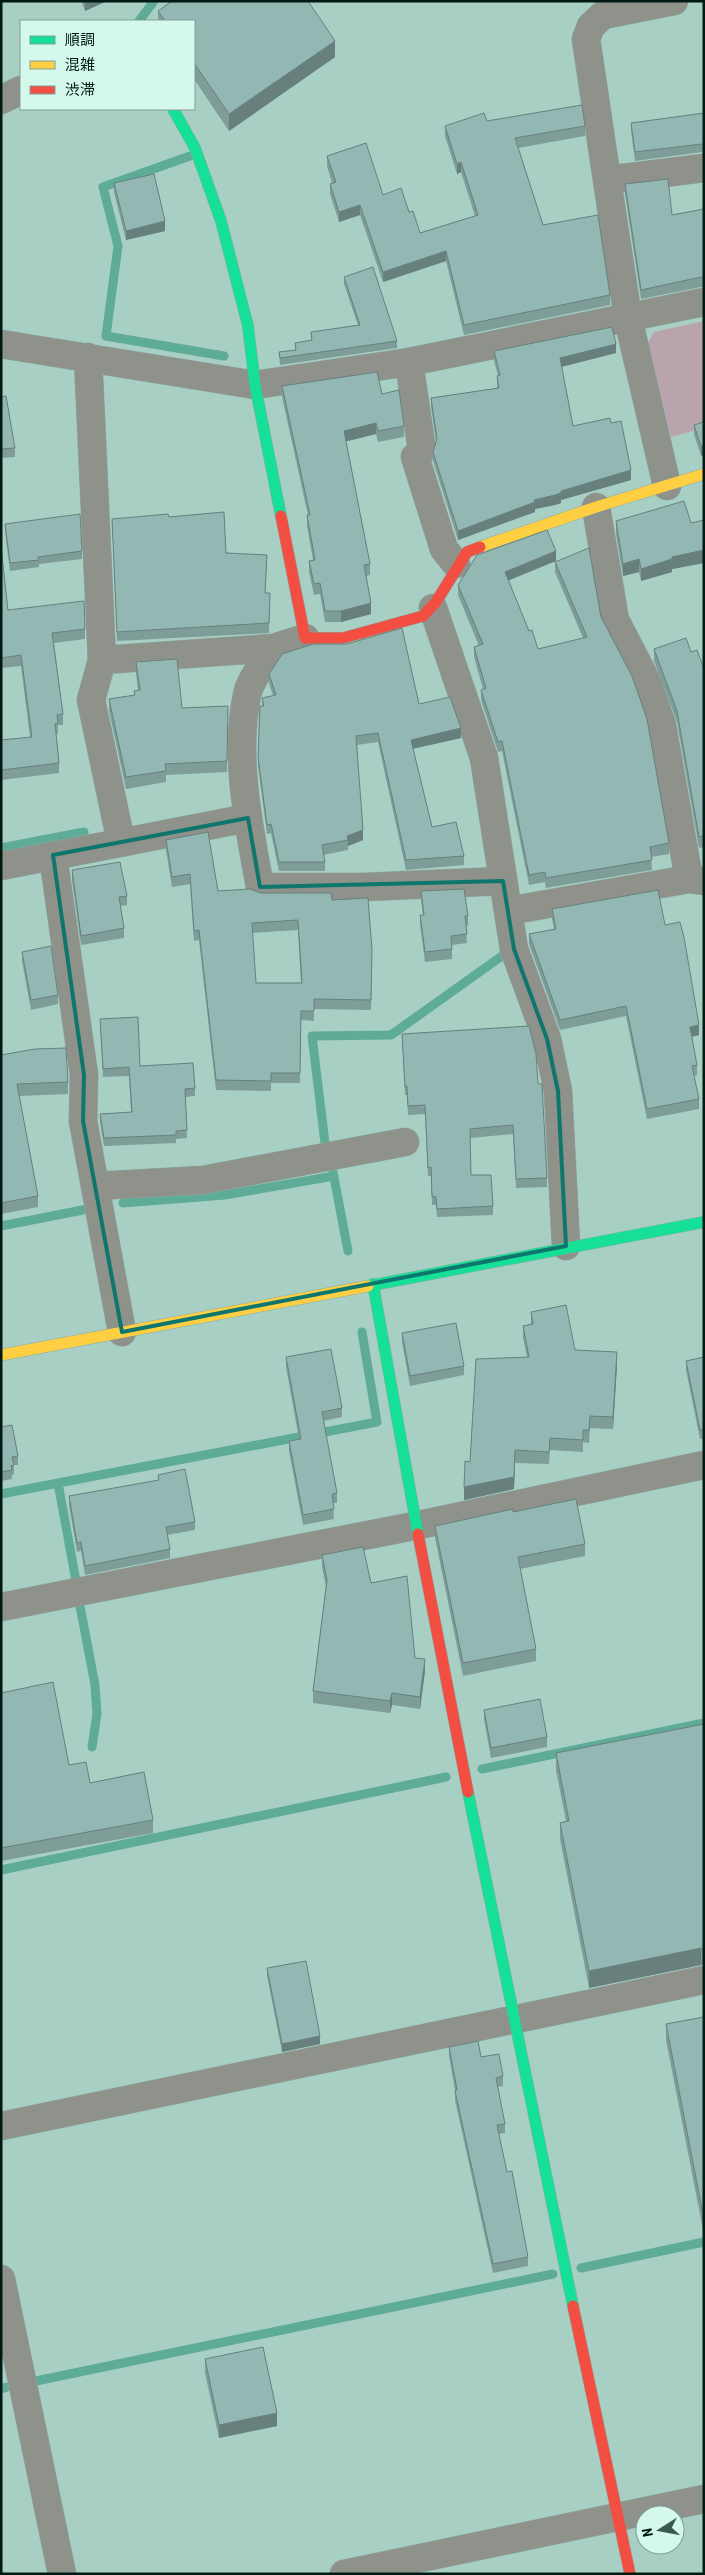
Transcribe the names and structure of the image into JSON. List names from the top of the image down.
{
  "legend": ["順調", "混雑", "渋滞"],
  "north": "left"
}
